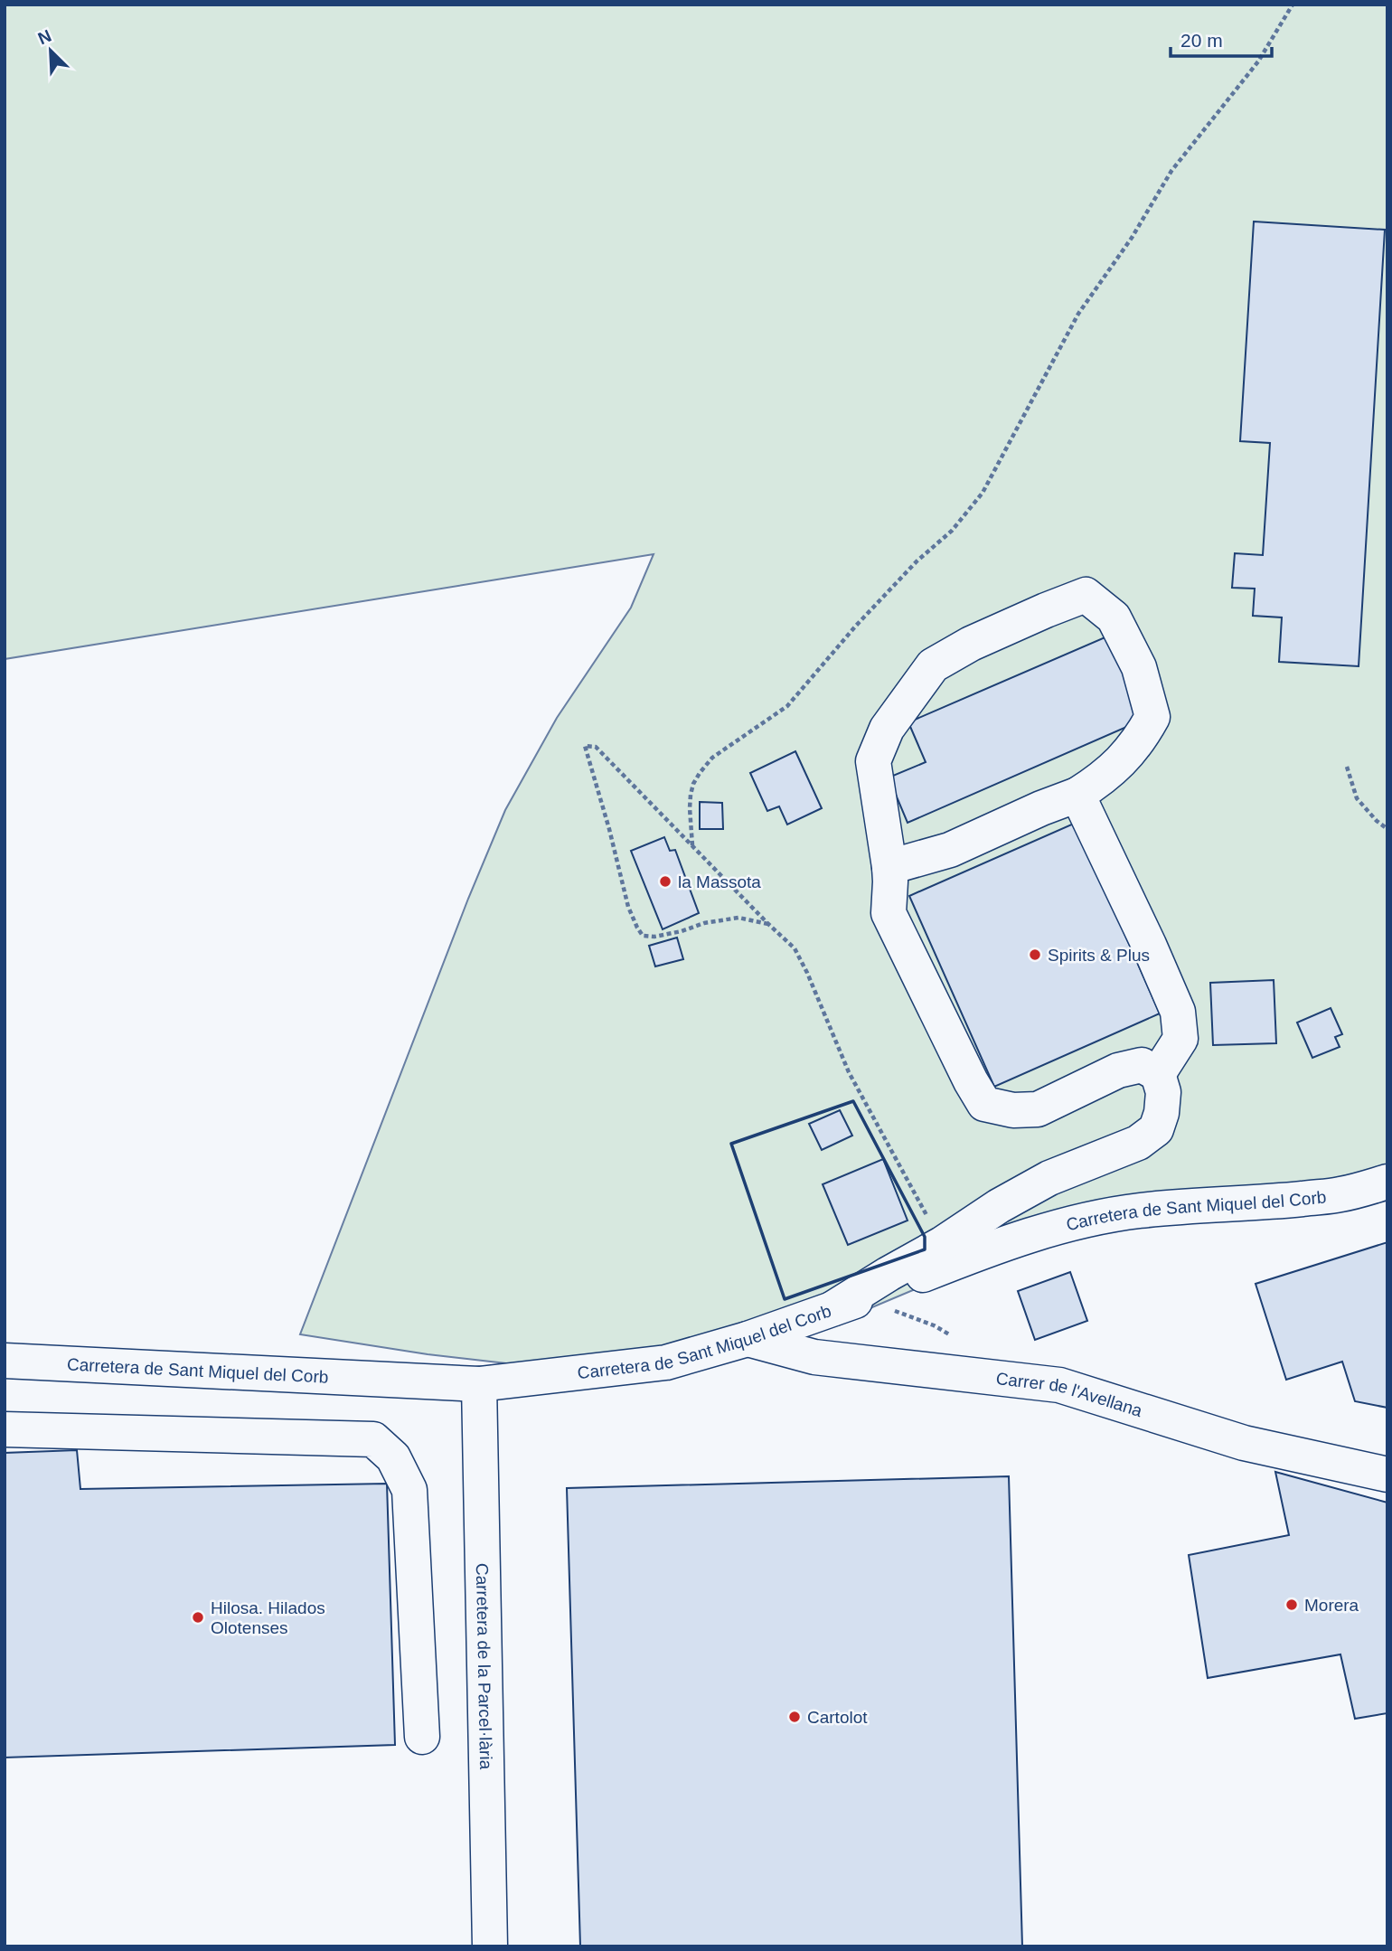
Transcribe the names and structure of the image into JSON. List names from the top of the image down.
{
  "streets": {
    "street": ["Carretera de Sant Miquel del Corb", "Carrer de l'Avellana", "Carretera de la Parcel·lària"]
  },
  "crossings": [
    ["Carretera de Sant Miquel del Corb", "Carrer de l'Avellana"],
    ["Carretera de Sant Miquel del Corb", "Carretera de la Parcel·lària"]
  ],
  "places": [
    "la Massota",
    "Spirits & Plus",
    "Morera",
    "Hilosa. Hilados Olotenses",
    "Cartolot"
  ],
  "scale_bar": "20 m",
  "north": "top left"
}
